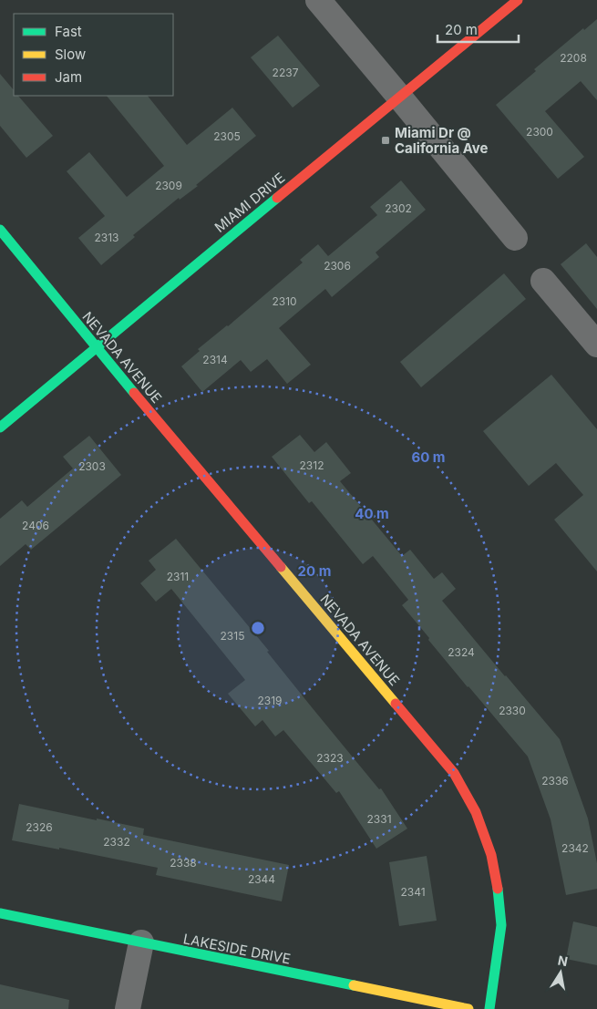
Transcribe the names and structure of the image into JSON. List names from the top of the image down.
{
  "streets": {
    "street": ["MIAMI DRIVE", "NEVADA AVENUE", "LAKESIDE DRIVE"]
  },
  "crossings": [
    ["MIAMI DRIVE", "NEVADA AVENUE"]
  ],
  "places": {
    "transit": ["Miami Dr @ California Ave"]
  },
  "house_numbers": [
    "2208",
    "2237",
    "2300",
    "2305",
    "2309",
    "2302",
    "2313",
    "2306",
    "2310",
    "2314",
    "2312",
    "2303",
    "2406",
    "2311",
    "2315",
    "2324",
    "2319",
    "2330",
    "2323",
    "2336",
    "2331",
    "2326",
    "2332",
    "2342",
    "2338",
    "2344",
    "2341"
  ],
  "legend": ["Fast", "Slow", "Jam"],
  "scale_bar": "20 m",
  "north": "top",
  "rings": ["60 m", "40 m", "20 m"]
}
